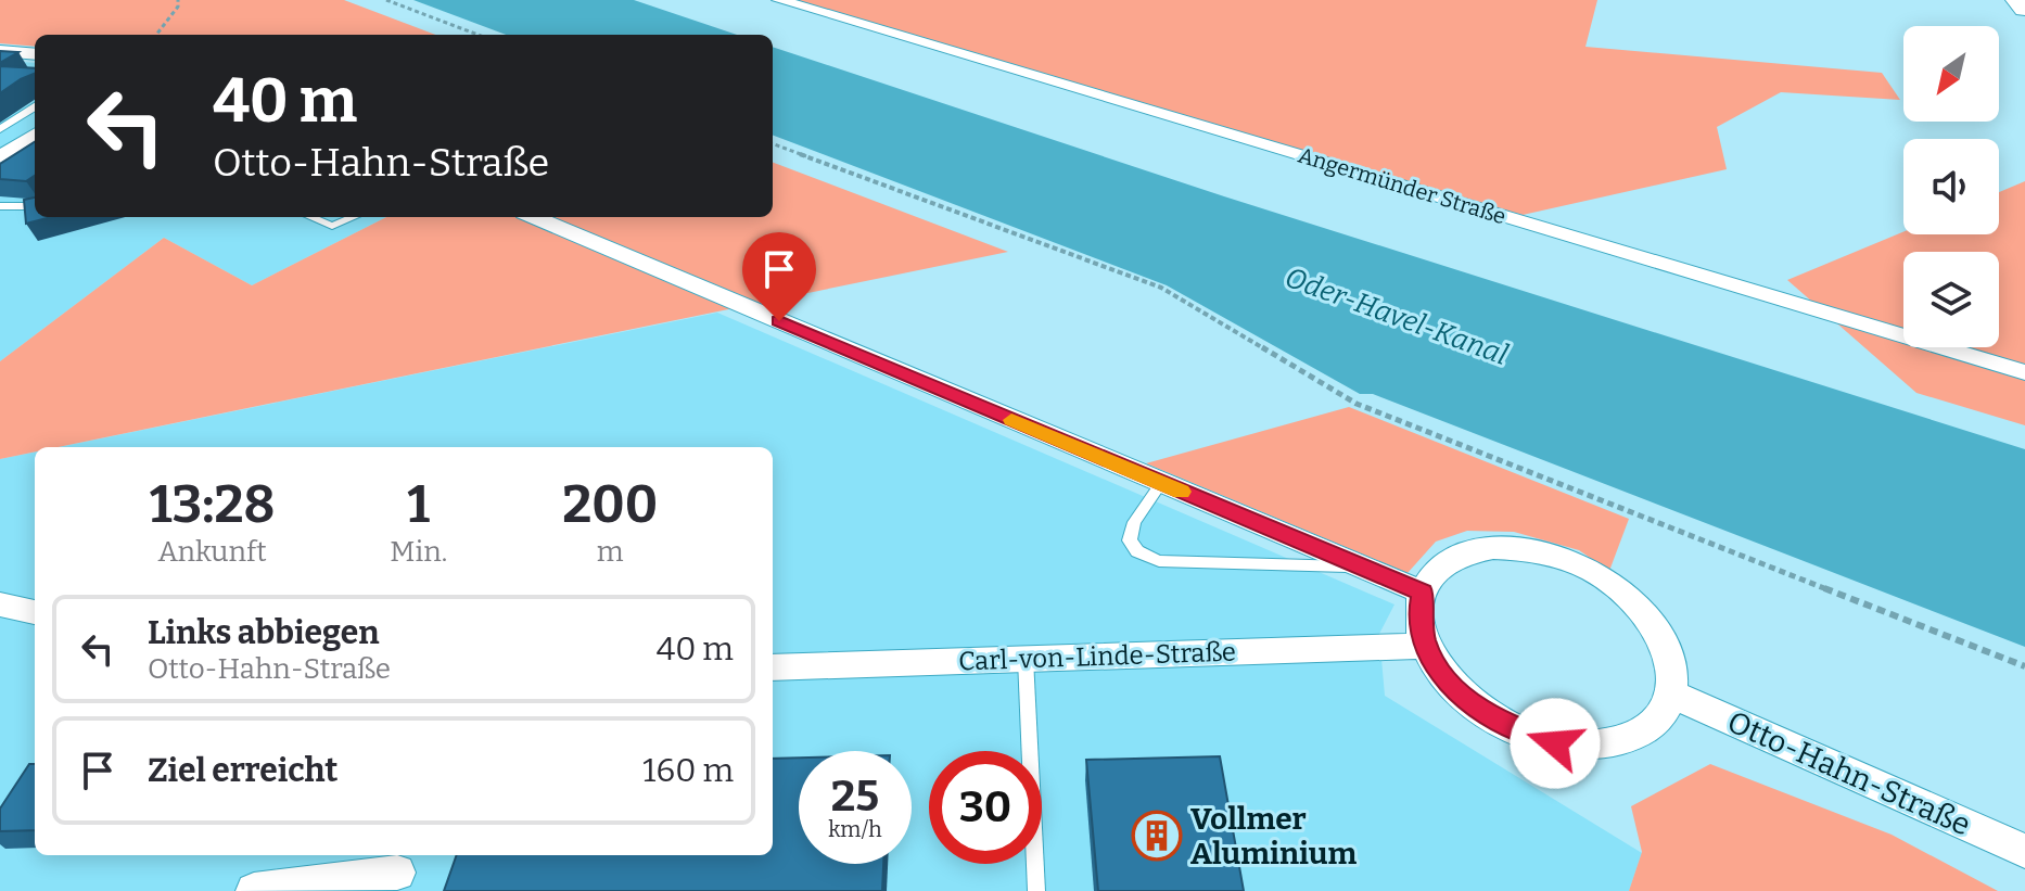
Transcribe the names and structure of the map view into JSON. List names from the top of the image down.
{
  "streets": {
    "street": ["Angermünder Straße", "Carl-von-Linde-Straße", "Otto-Hahn-Straße"]
  },
  "crossings": [
    ["Carl-von-Linde-Straße", "Otto-Hahn-Straße"]
  ],
  "water": ["Oder-Havel-Kanal"],
  "places": {
    "building": ["Vollmer Aluminium"]
  },
  "north": "bottom left",
  "page": {
    "turn": ["40 m", "Otto-Hahn-Straße"],
    "eta": [
      "13:28",
      "Ankunft",
      "1",
      "Min.",
      "200",
      "m"
    ],
    "list": [
      {
        "name": "Links abbiegen",
        "note": "Otto-Hahn-Straße",
        "value": "40 m"
      },
      {
        "name": "Ziel erreicht",
        "value": "160 m"
      }
    ],
    "speed": "25 km/h",
    "limit": "30"
  }
}
